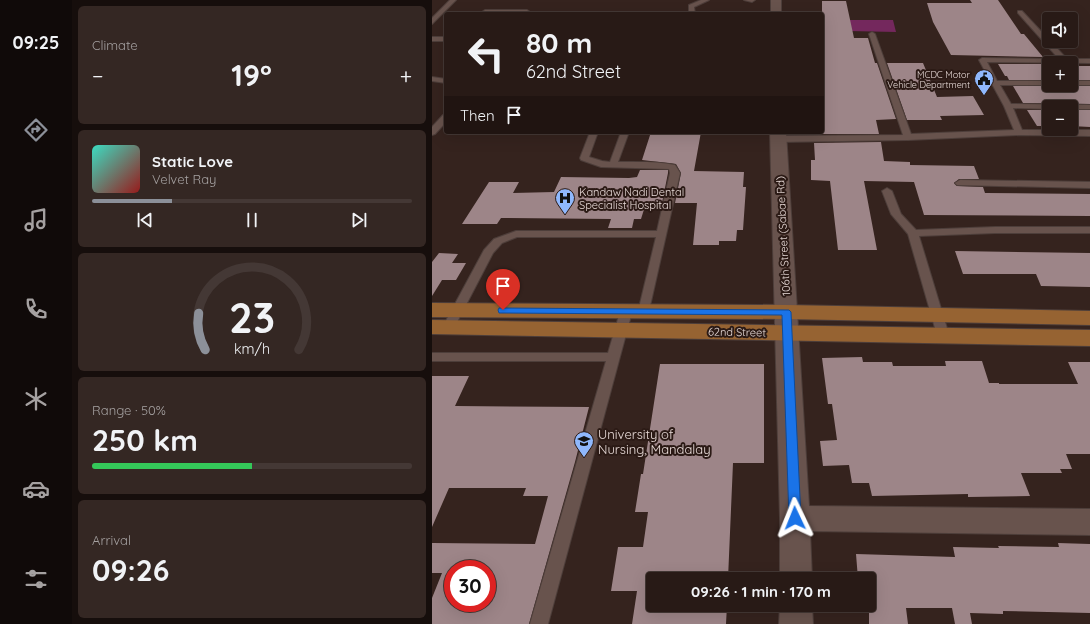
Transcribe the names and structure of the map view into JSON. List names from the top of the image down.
{
  "streets": {
    "main road": ["62nd Street"],
    "street": ["106th Street (Sabae Rd)"]
  },
  "crossings": [
    ["106th Street (Sabae Rd)", "62nd Street"]
  ],
  "places": {
    "public building": ["MCDC Motor Vehicle Department"],
    "hospital": ["Kandaw Nadi Dental Specialist Hospital"],
    "school or university": ["University of Nursing, Mandalay"]
  },
  "page": {
    "tabs": "09:25",
    "tile": [
      "Climate",
      ["Range · 50%", "250 km"],
      ["Arrival", "09:26"]
    ],
    "map_buttons": ["+", "−"],
    "turn": ["80 m", "62nd Street"],
    "heat": ["−", "19°", "+"],
    "then": "Then",
    "song": ["Static Love", "Velvet Ray"],
    "limit": "30",
    "trip": "09:26 · 1 min · 170 m",
    "gauge": ["23", "km/h"]
  }
}
